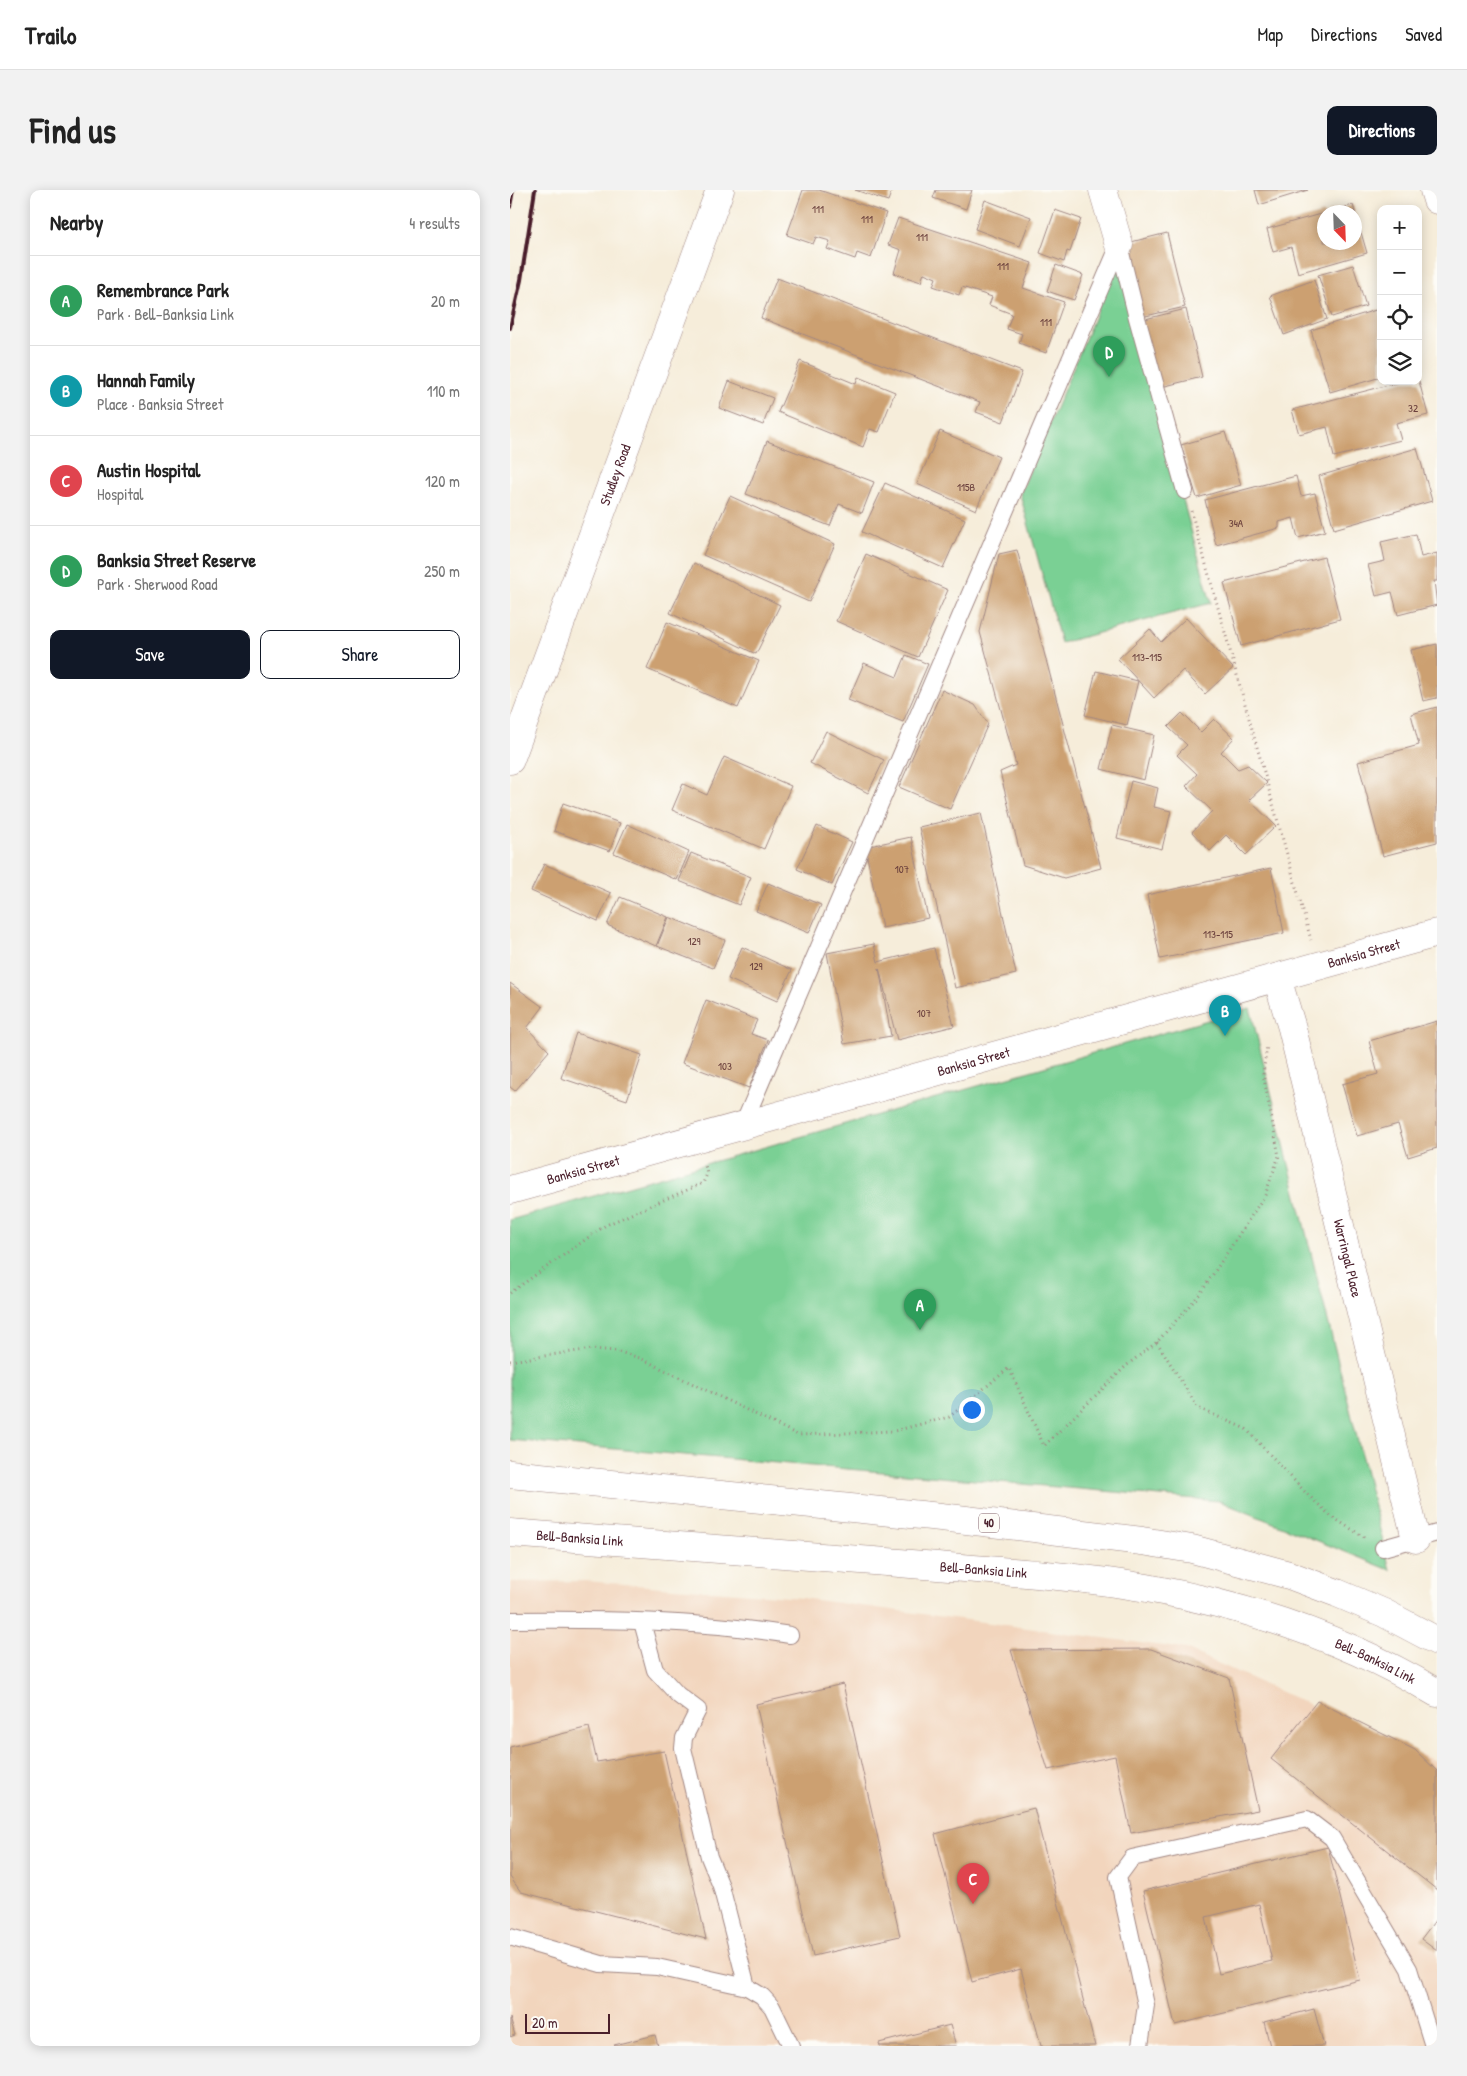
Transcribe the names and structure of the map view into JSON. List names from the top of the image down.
{
  "streets": {
    "main road": [
      "Studley Road",
      "Banksia Street",
      "Warringal Place",
      "40",
      "Bell–Banksia Link"
    ]
  },
  "crossings": [
    ["Banksia Street", "Warringal Place"]
  ],
  "house_numbers": [
    "111",
    "111",
    "111",
    "111",
    "111",
    "32",
    "115B",
    "34A",
    "113-115",
    "107",
    "113-115",
    "129",
    "129",
    "107",
    "103"
  ],
  "scale_bar": "20 m",
  "north": "bottom right",
  "page": {
    "header": "Trailo",
    "nav": ["Map", "Directions", "Saved"],
    "buttons": [
      "Directions",
      ["Save", "Share"]
    ],
    "title": "Find us",
    "heading": ["Nearby", "4 results"],
    "map_buttons": ["+", "−"],
    "list": [
      {
        "mark": "A",
        "name": "Remembrance Park",
        "note": "Park · Bell–Banksia Link",
        "value": "20 m"
      },
      {
        "mark": "B",
        "name": "Hannah Family",
        "note": "Place · Banksia Street",
        "value": "110 m"
      },
      {
        "mark": "C",
        "name": "Austin Hospital",
        "note": "Hospital",
        "value": "120 m"
      },
      {
        "mark": "D",
        "name": "Banksia Street Reserve",
        "note": "Park · Sherwood Road",
        "value": "250 m"
      }
    ],
    "pins": [
      "D",
      "B",
      "A",
      "C"
    ],
    "scale": "20 m"
  }
}
